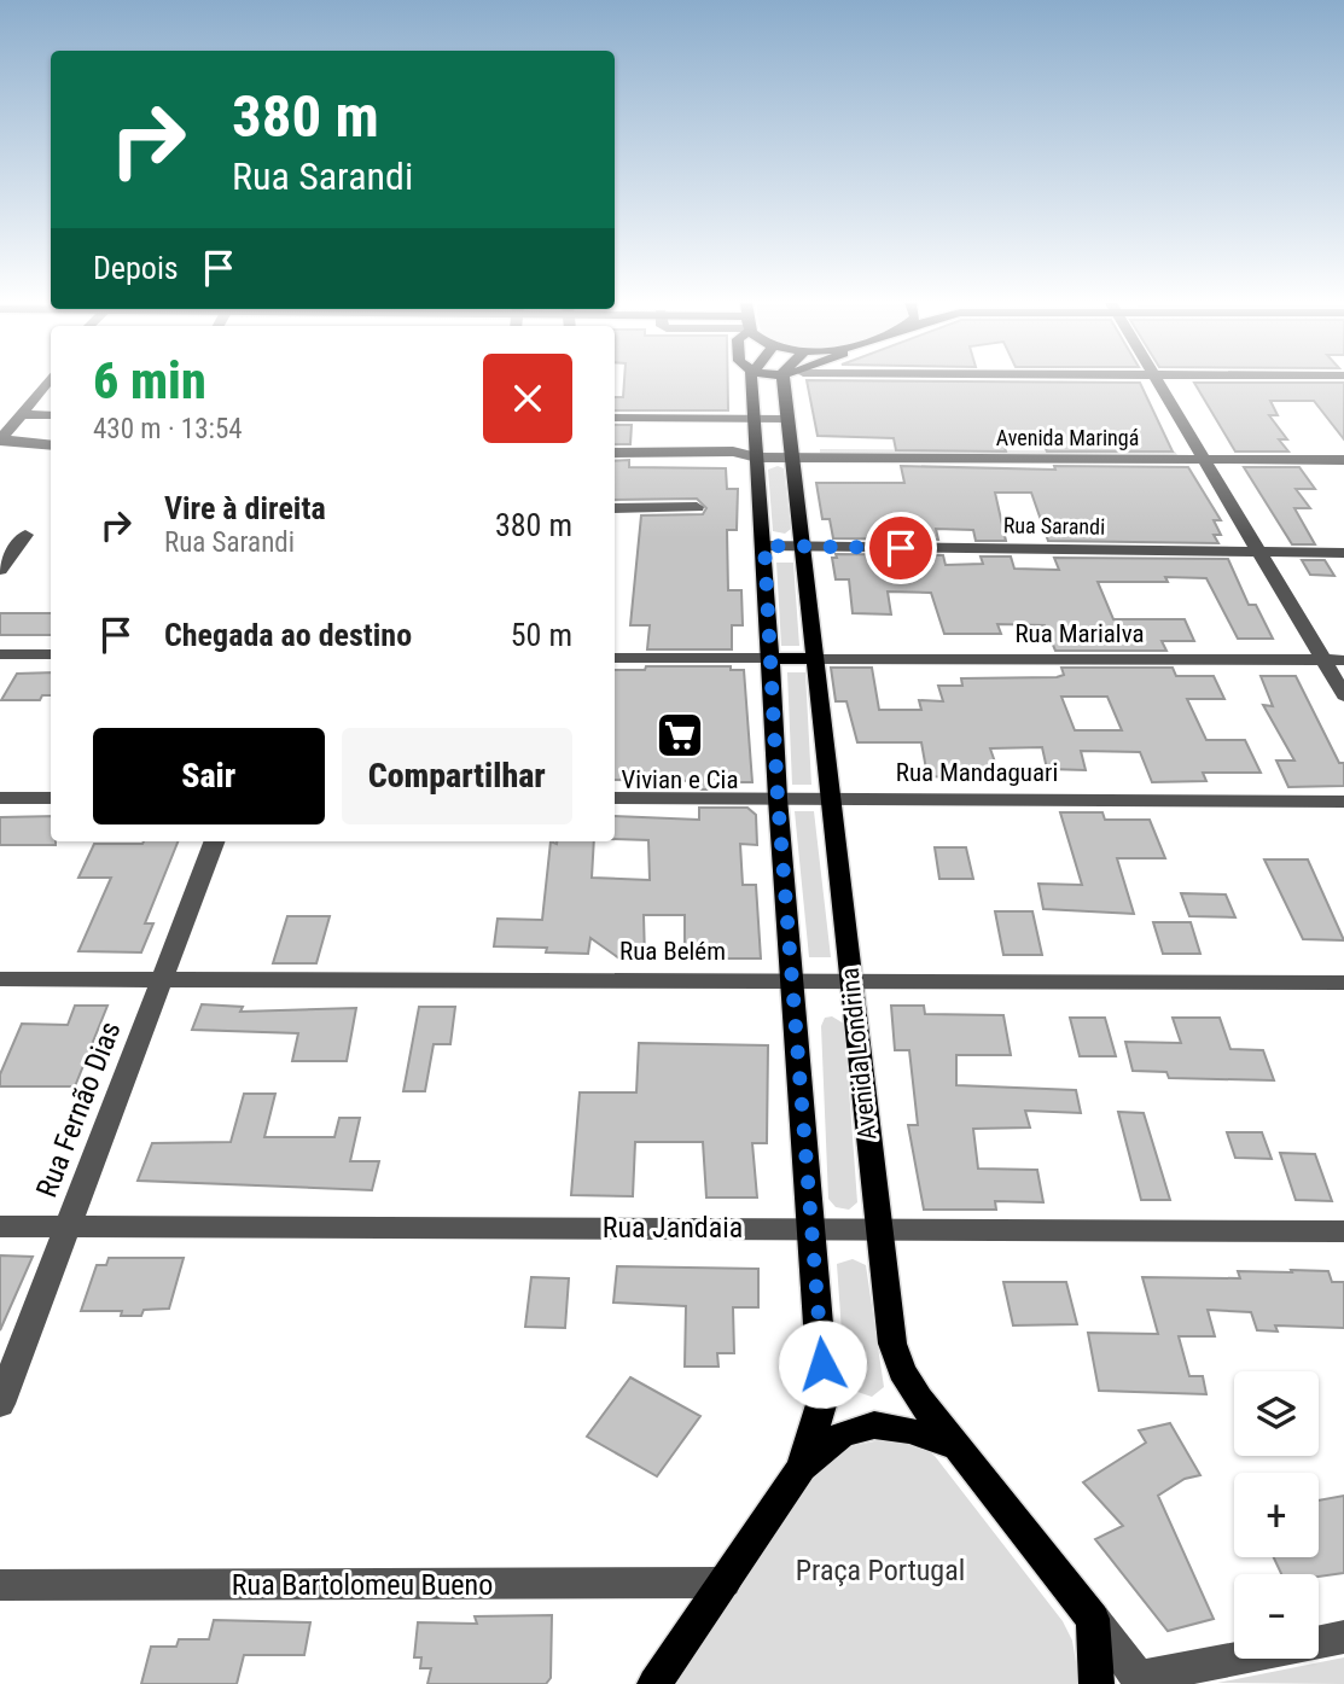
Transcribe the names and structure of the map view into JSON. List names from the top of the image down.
{
  "streets": {
    "main road": ["Avenida Londrina"],
    "street": [
      "Avenida Maringá",
      "Rua Sarandi",
      "Rua Marialva",
      "Rua Mandaguari",
      "Rua Belém",
      "Rua Fernão Dias",
      "Rua Jandaia",
      "Rua Bartolomeu Bueno"
    ]
  },
  "crossings": [
    ["Avenida Maringá", "Avenida Londrina"],
    ["Rua Sarandi", "Avenida Londrina"],
    ["Rua Marialva", "Avenida Londrina"],
    ["Rua Mandaguari", "Avenida Londrina"],
    ["Rua Belém", "Avenida Londrina"],
    ["Rua Belém", "Rua Fernão Dias"],
    ["Avenida Londrina", "Rua Jandaia"],
    ["Rua Fernão Dias", "Rua Jandaia"]
  ],
  "parks": ["Praça Portugal"],
  "places": {
    "supermarket": ["Vivian e Cia"]
  },
  "page": {
    "turn": ["380 m", "Rua Sarandi"],
    "then": "Depois",
    "heading": ["6 min", "430 m · 13:54"],
    "list": [
      {
        "name": "Vire à direita",
        "note": "Rua Sarandi",
        "value": "380 m"
      },
      {
        "name": "Chegada ao destino",
        "value": "50 m"
      }
    ],
    "buttons": ["Sair", "Compartilhar"],
    "map_buttons": ["+", "−"]
  }
}
